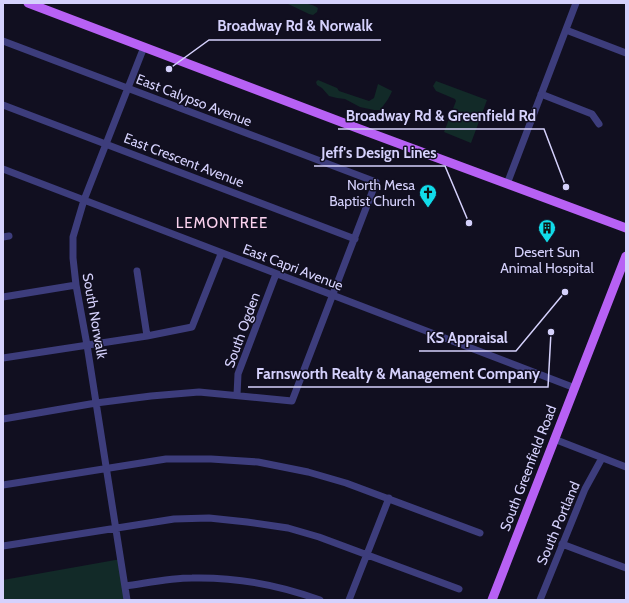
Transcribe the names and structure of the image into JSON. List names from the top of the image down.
{
  "streets": {
    "main road": ["South Greenfield Road"],
    "street": [
      "East Calypso Avenue",
      "East Crescent Avenue",
      "East Capri Avenue",
      "South Norwalk",
      "South Ogden",
      "South Portland"
    ]
  },
  "crossings": [
    ["East Calypso Avenue", "East Crescent Avenue"],
    ["East Calypso Avenue", "South Norwalk"],
    ["East Crescent Avenue", "South Norwalk"],
    ["East Capri Avenue", "South Norwalk"],
    ["East Capri Avenue", "South Ogden"],
    ["East Capri Avenue", "South Greenfield Road"]
  ],
  "districts": ["LEMONTREE"],
  "places": {
    "other": [
      "Broadway Rd & Norwalk",
      "Broadway Rd & Greenfield Rd",
      "Jeff's Design Lines",
      "KS Appraisal",
      "Farnsworth Realty & Management Company"
    ],
    "church": ["North Mesa Baptist Church"],
    "building": ["Desert Sun Animal Hospital"]
  }
}
